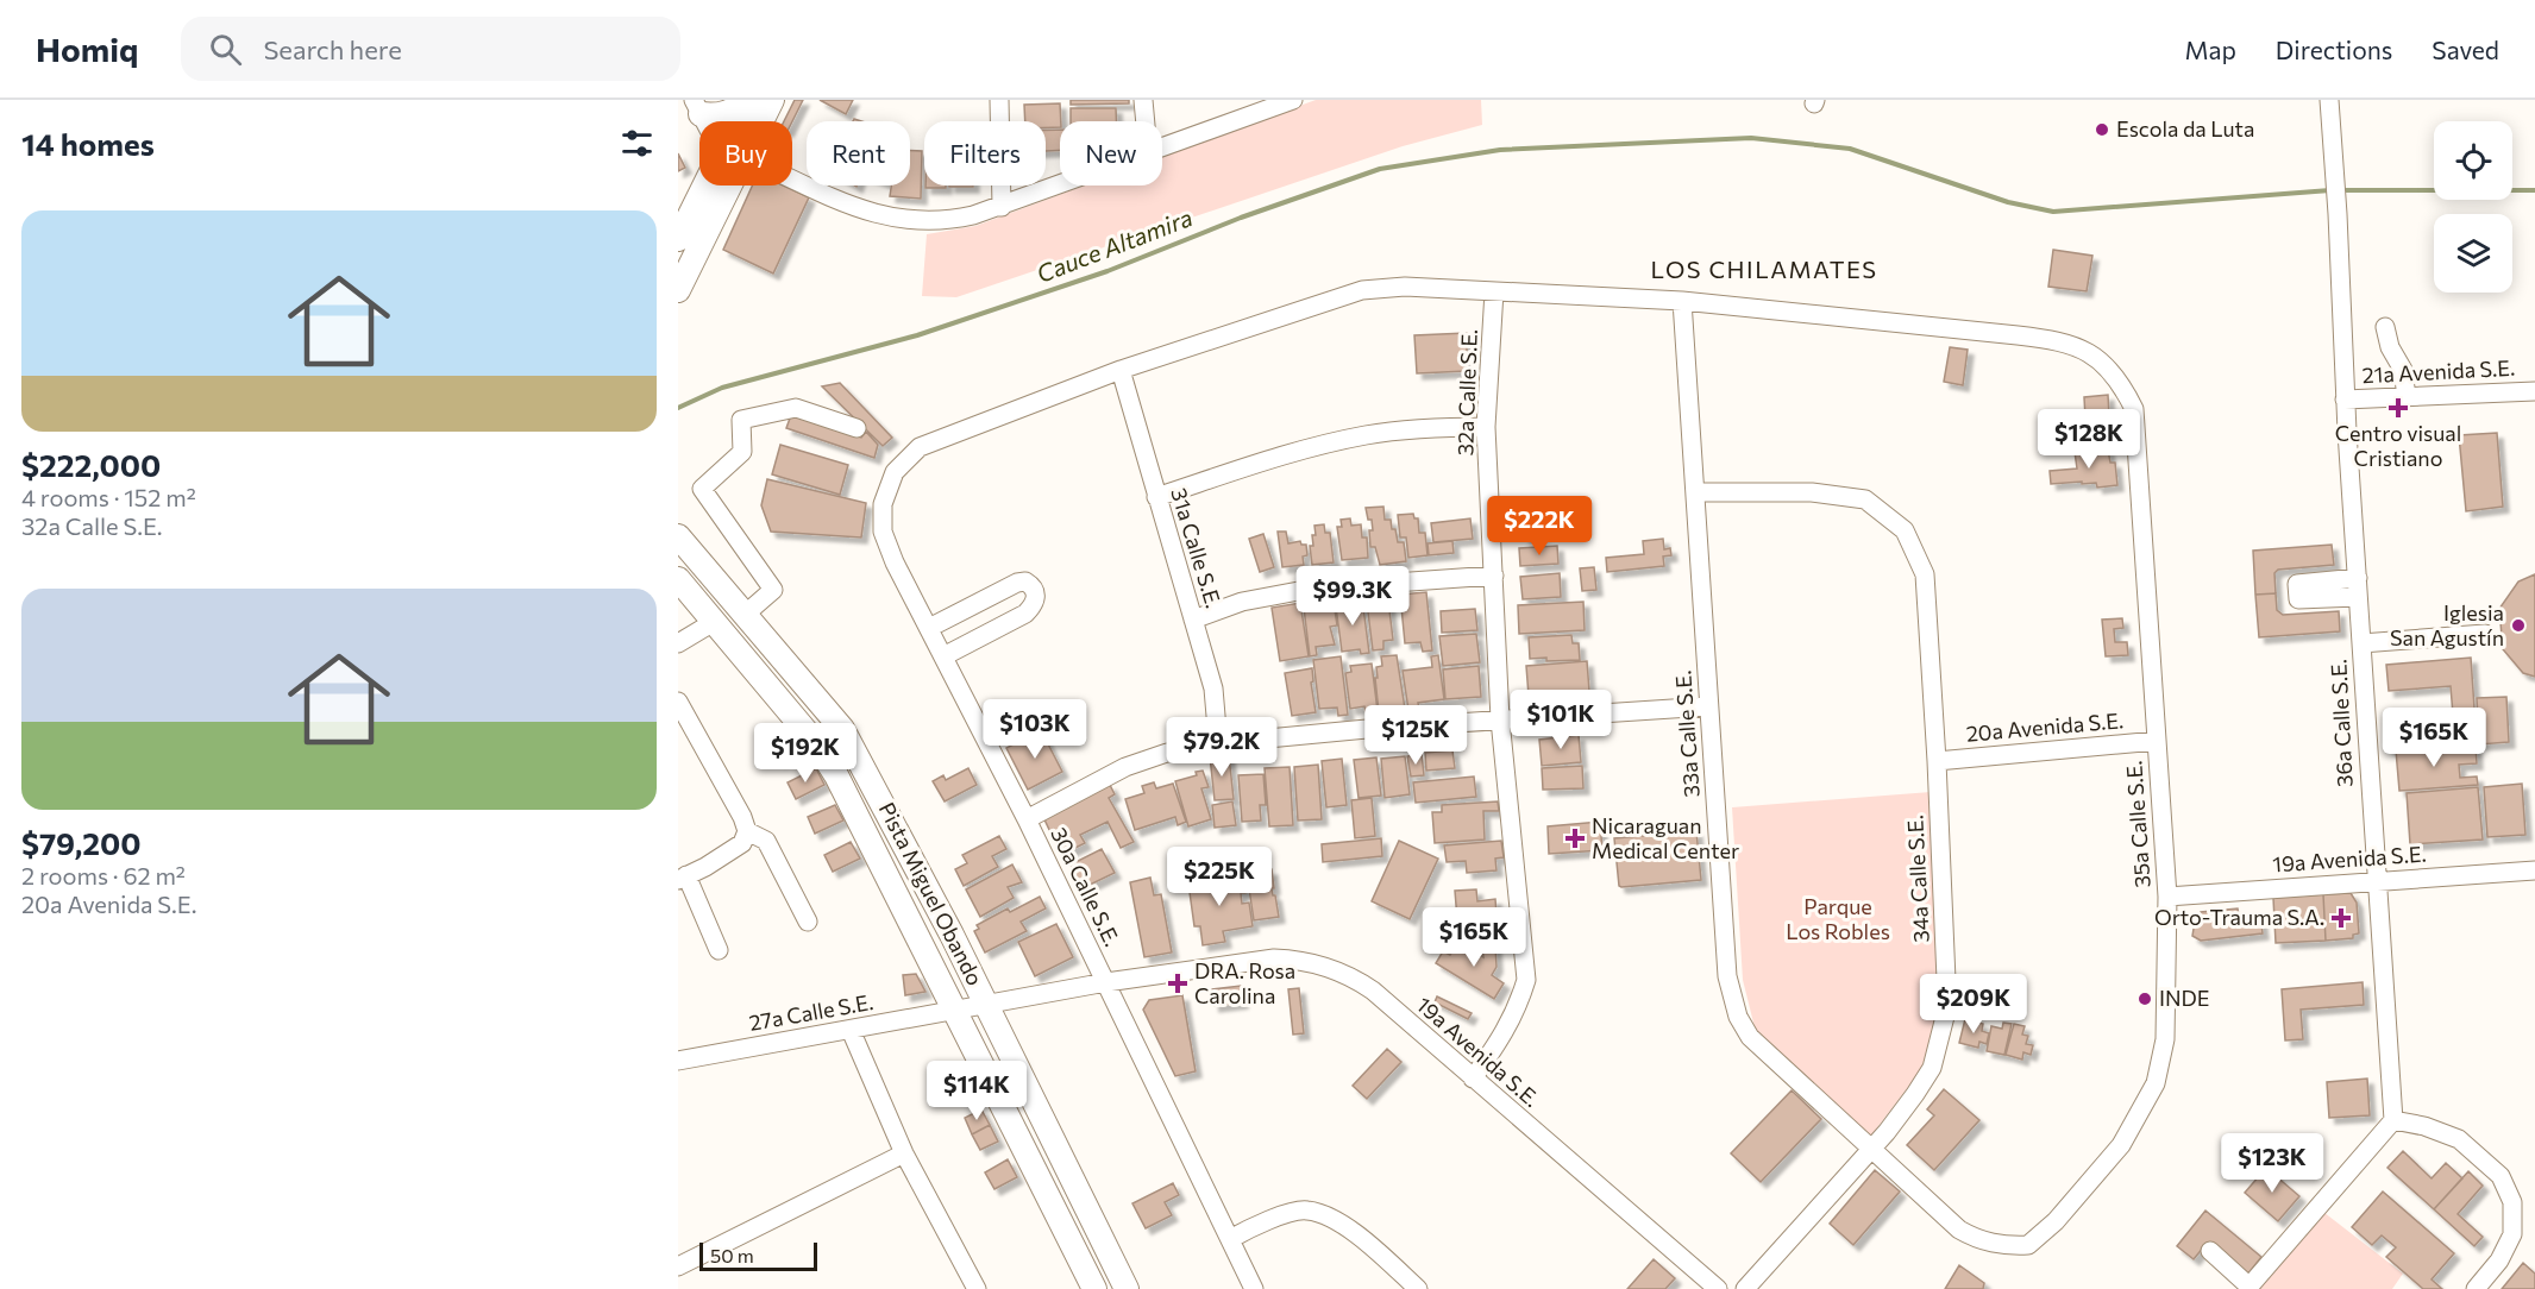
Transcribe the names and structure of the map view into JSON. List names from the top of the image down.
{
  "streets": {
    "main road": ["Pista Miguel Obando"],
    "street": [
      "21a Avenida S.E.",
      "32a Calle S.E.",
      "31a Calle S.E.",
      "36a Calle S.E.",
      "20a Avenida S.E.",
      "33a Calle S.E.",
      "35a Calle S.E.",
      "19a Avenida S.E.",
      "34a Calle S.E.",
      "30a Calle S.E.",
      "27a Calle S.E."
    ]
  },
  "crossings": [
    ["21a Avenida S.E.", "36a Calle S.E."],
    ["32a Calle S.E.", "19a Avenida S.E."],
    ["31a Calle S.E.", "30a Calle S.E."],
    ["36a Calle S.E.", "19a Avenida S.E."],
    ["20a Avenida S.E.", "35a Calle S.E."],
    ["20a Avenida S.E.", "34a Calle S.E."],
    ["33a Calle S.E.", "35a Calle S.E."],
    ["33a Calle S.E.", "34a Calle S.E."],
    ["35a Calle S.E.", "19a Avenida S.E."],
    ["35a Calle S.E.", "34a Calle S.E."],
    ["19a Avenida S.E.", "30a Calle S.E."],
    ["19a Avenida S.E.", "Pista Miguel Obando"],
    ["19a Avenida S.E.", "27a Calle S.E."],
    ["Pista Miguel Obando", "27a Calle S.E."]
  ],
  "districts": ["LOS CHILAMATES"],
  "water": ["Cauce Altamira"],
  "parks": ["Parque Los Robles"],
  "places": {
    "other": ["Escola da Luta", "Iglesia San Agustín", "INDE"],
    "health": [
      "Centro visual Cristiano",
      "Nicaraguan Medical Center",
      "Orto-Trauma S.A.",
      "DRA. Rosa Carolina"
    ]
  },
  "scale_bar": "50 m",
  "page": {
    "header": "Homiq",
    "search": "Search here",
    "nav": ["Map", "Directions", "Saved"],
    "heading": "14 homes",
    "chip": [
      "Buy",
      "Rent",
      "Filters",
      "New"
    ],
    "list": [
      {
        "name": "$222,000",
        "note": "4 rooms · 152 m² · 32a Calle S.E."
      },
      {
        "name": "$79,200",
        "note": "2 rooms · 62 m² · 20a Avenida S.E."
      }
    ],
    "price": [
      "$128K",
      "$222K",
      "$99.3K",
      "$101K",
      "$103K",
      "$125K",
      "$165K",
      "$79.2K",
      "$192K",
      "$225K",
      "$165K",
      "$209K",
      "$114K",
      "$123K"
    ],
    "scale": "50 m"
  }
}
